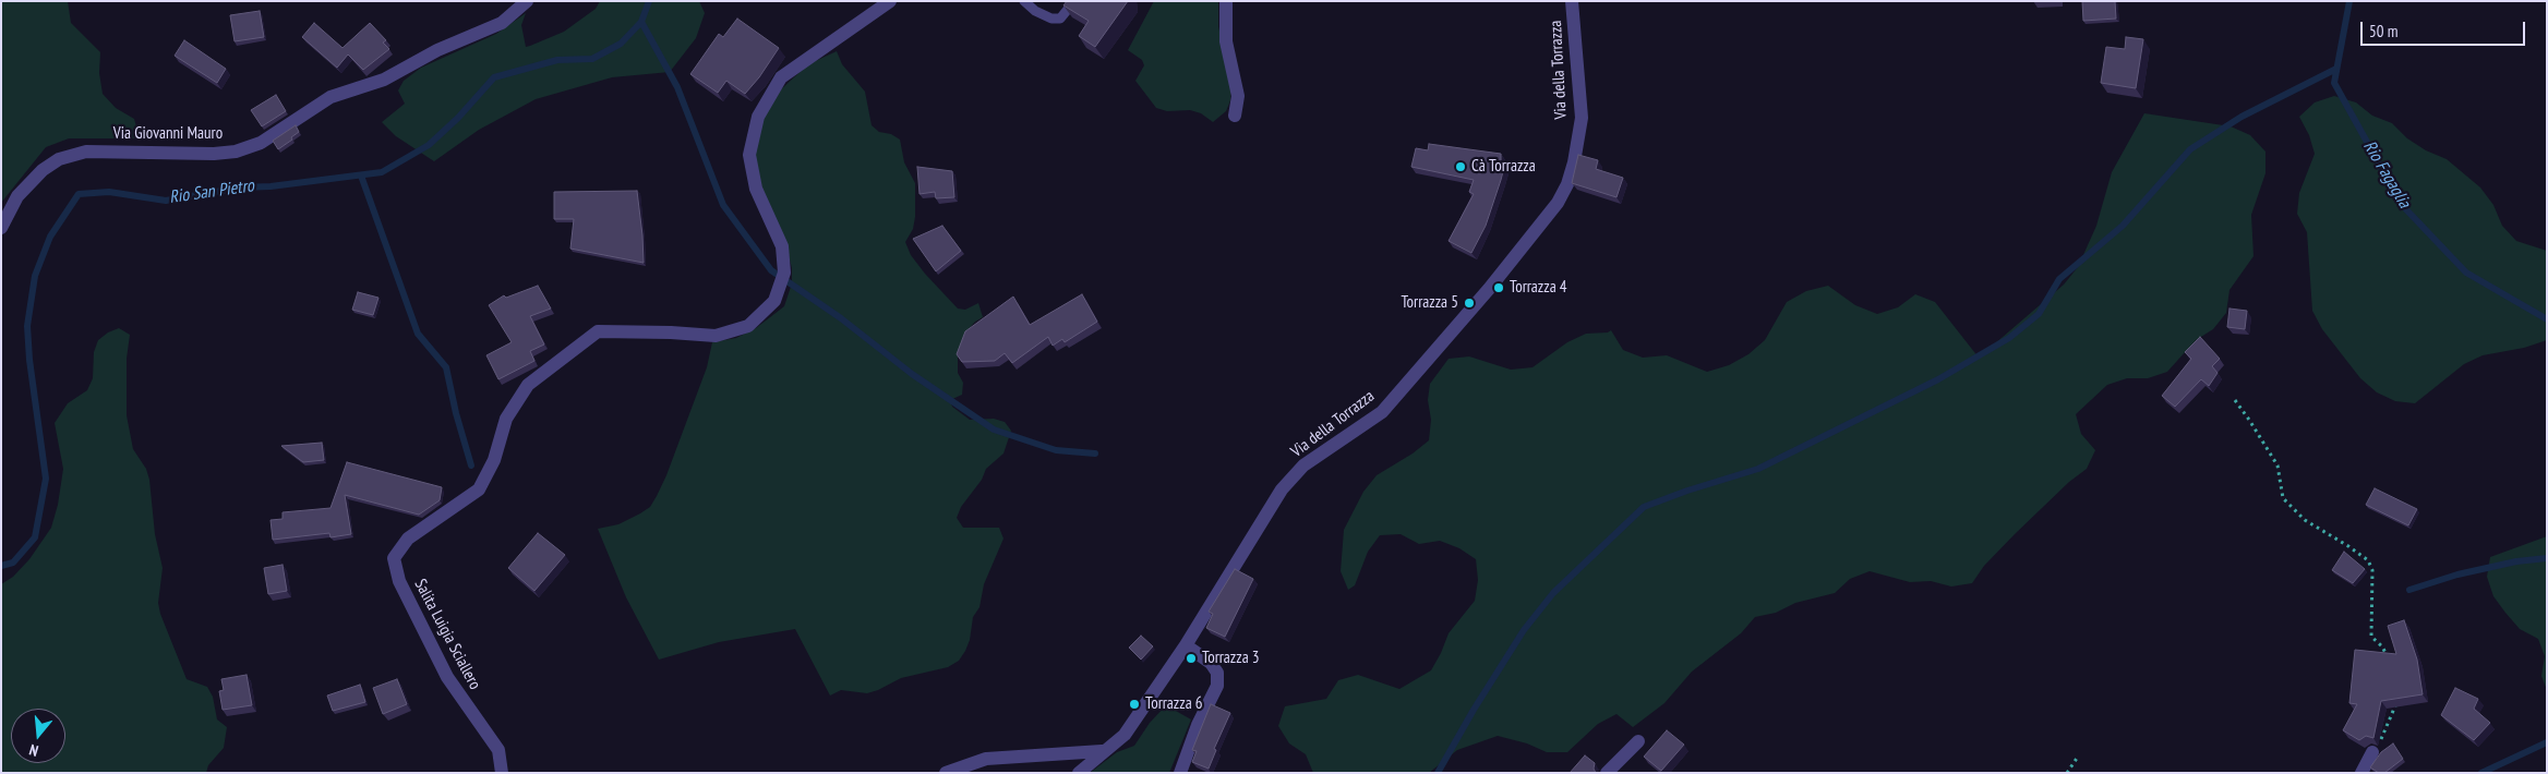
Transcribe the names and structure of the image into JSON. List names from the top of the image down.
{
  "streets": {
    "street": ["Via della Torrazza", "Via Giovanni Mauro", "Salita Luigia Sciallero"]
  },
  "water": ["Rio Fagaglia", "Rio San Pietro"],
  "places": [
    "Cà Torrazza",
    "Torrazza 4",
    "Torrazza 5",
    "Torrazza 3",
    "Torrazza 6"
  ],
  "scale_bar": "50 m",
  "north": "bottom"
}
